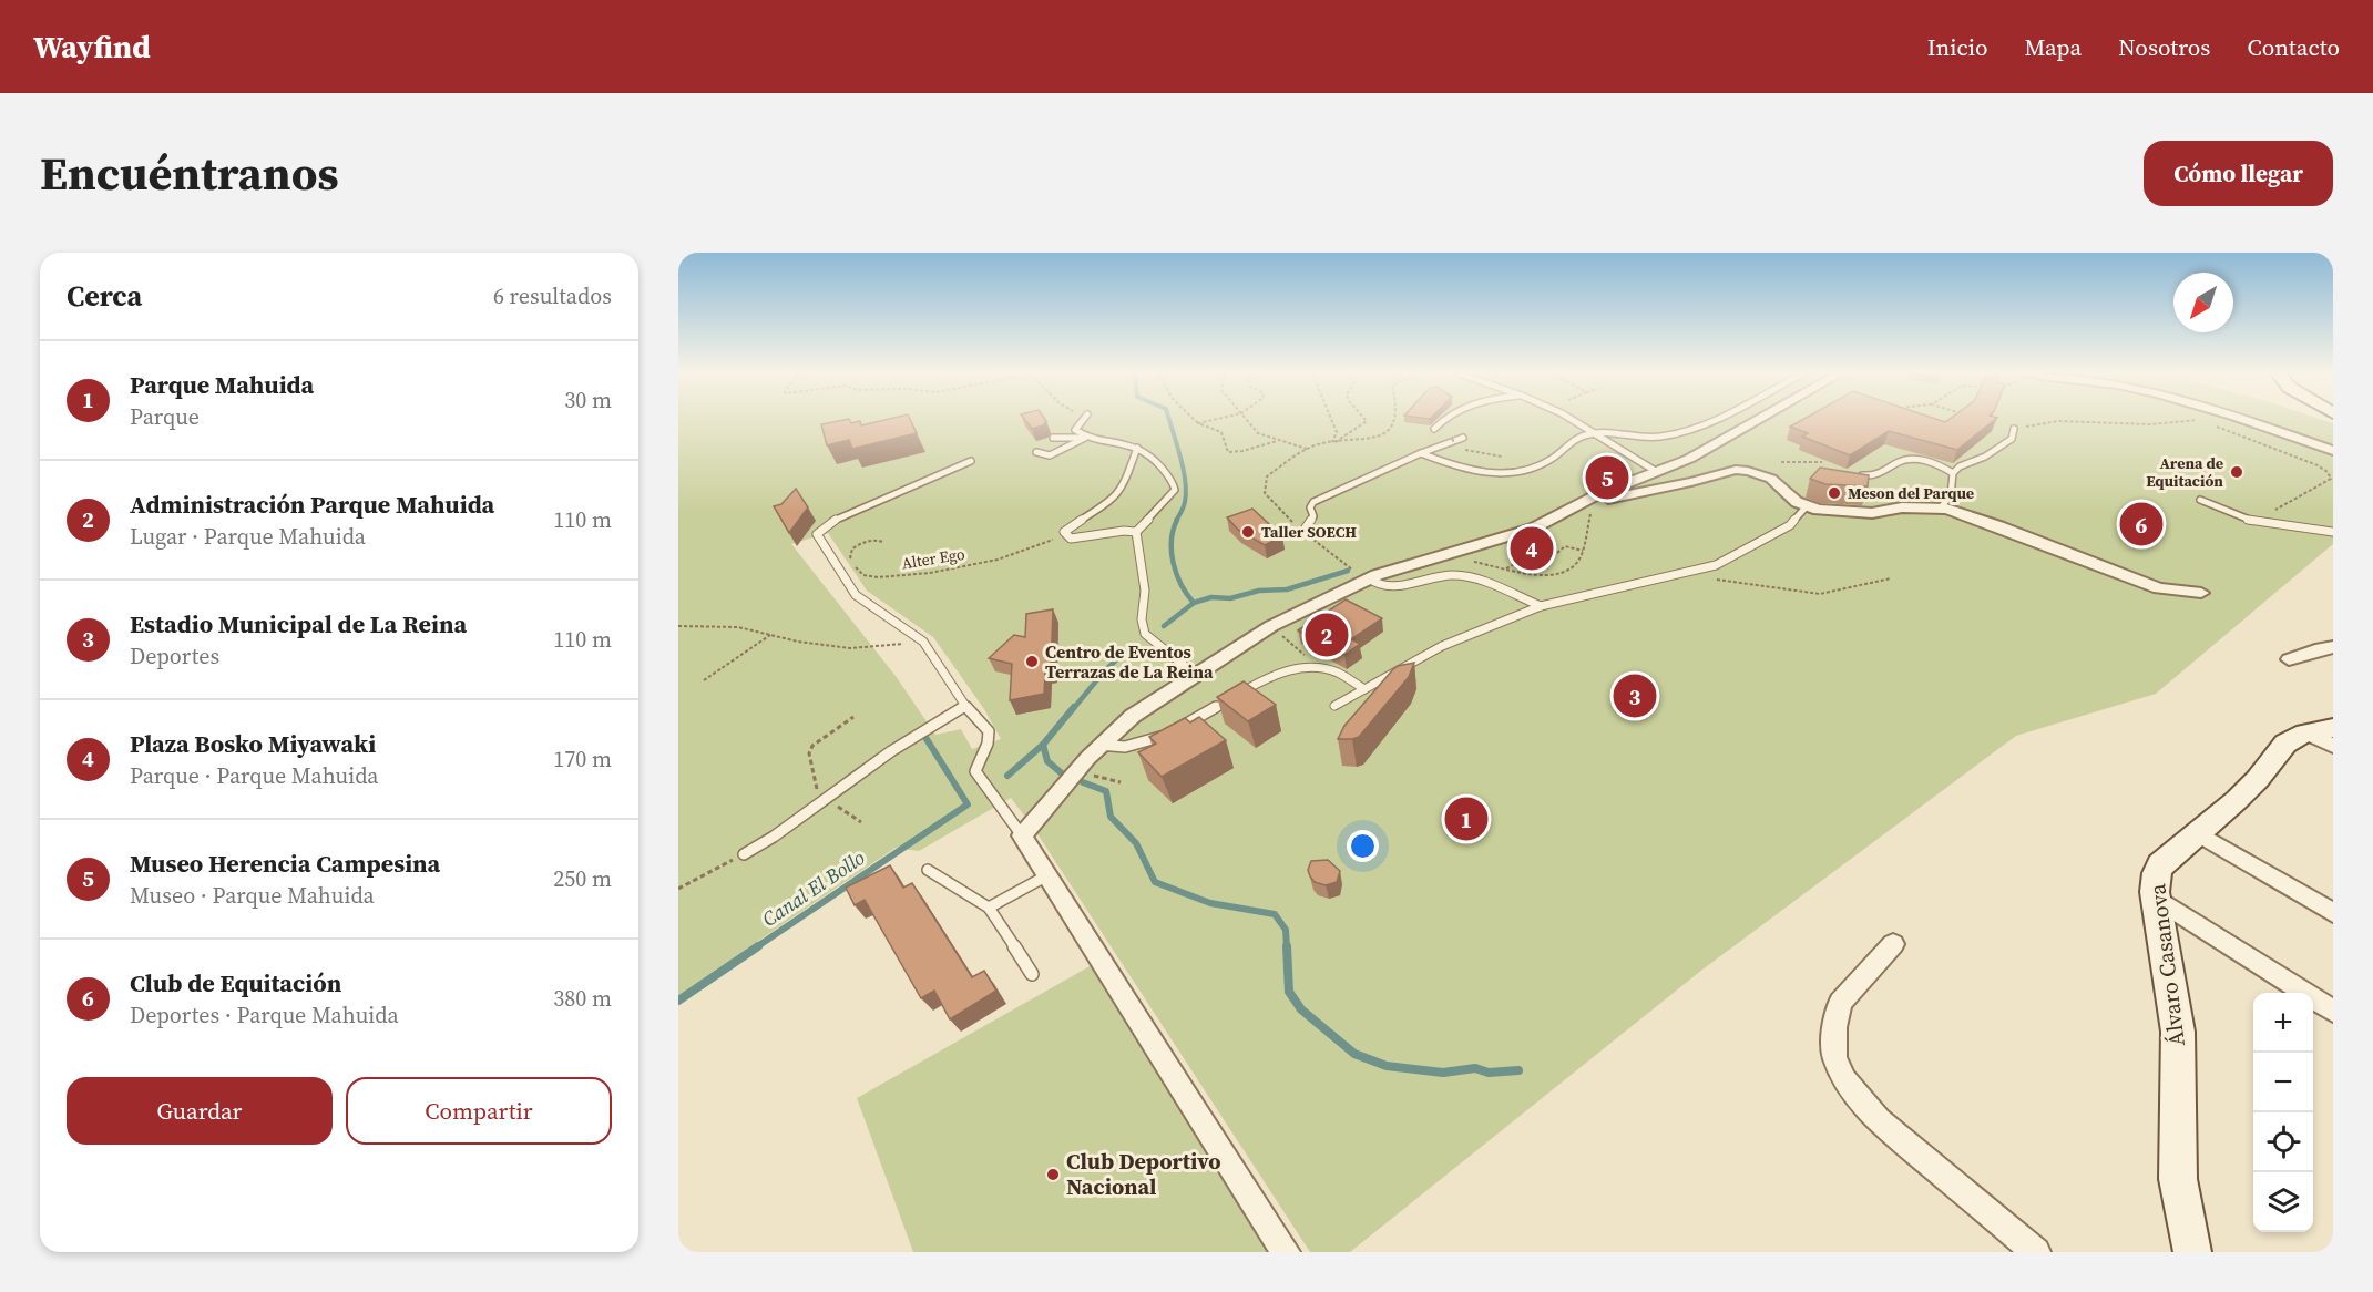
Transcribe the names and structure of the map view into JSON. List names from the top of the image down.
{
  "streets": {
    "street": ["Álvaro Casanova"],
    "path": ["Alter Ego"]
  },
  "water": ["Canal El Bollo"],
  "places": [
    "Arena de Equitación",
    "Meson del Parque",
    "Taller SOECH",
    "Centro de Eventos Terrazas de La Reina",
    "Club Deportivo Nacional"
  ],
  "north": "bottom left",
  "page": {
    "header": "Wayfind",
    "nav": [
      "Inicio",
      "Mapa",
      "Nosotros",
      "Contacto"
    ],
    "title": "Encuéntranos",
    "buttons": [
      "Cómo llegar",
      ["Guardar", "Compartir"]
    ],
    "heading": ["Cerca", "6 resultados"],
    "list": [
      {
        "mark": "1",
        "name": "Parque Mahuida",
        "note": "Parque",
        "value": "30 m"
      },
      {
        "mark": "2",
        "name": "Administración Parque Mahuida",
        "note": "Lugar · Parque Mahuida",
        "value": "110 m"
      },
      {
        "mark": "3",
        "name": "Estadio Municipal de La Reina",
        "note": "Deportes",
        "value": "110 m"
      },
      {
        "mark": "4",
        "name": "Plaza Bosko Miyawaki",
        "note": "Parque · Parque Mahuida",
        "value": "170 m"
      },
      {
        "mark": "5",
        "name": "Museo Herencia Campesina",
        "note": "Museo · Parque Mahuida",
        "value": "250 m"
      },
      {
        "mark": "6",
        "name": "Club de Equitación",
        "note": "Deportes · Parque Mahuida",
        "value": "380 m"
      }
    ],
    "pins": [
      "5",
      "6",
      "4",
      "2",
      "3",
      "1"
    ],
    "map_buttons": ["+", "−"]
  }
}
